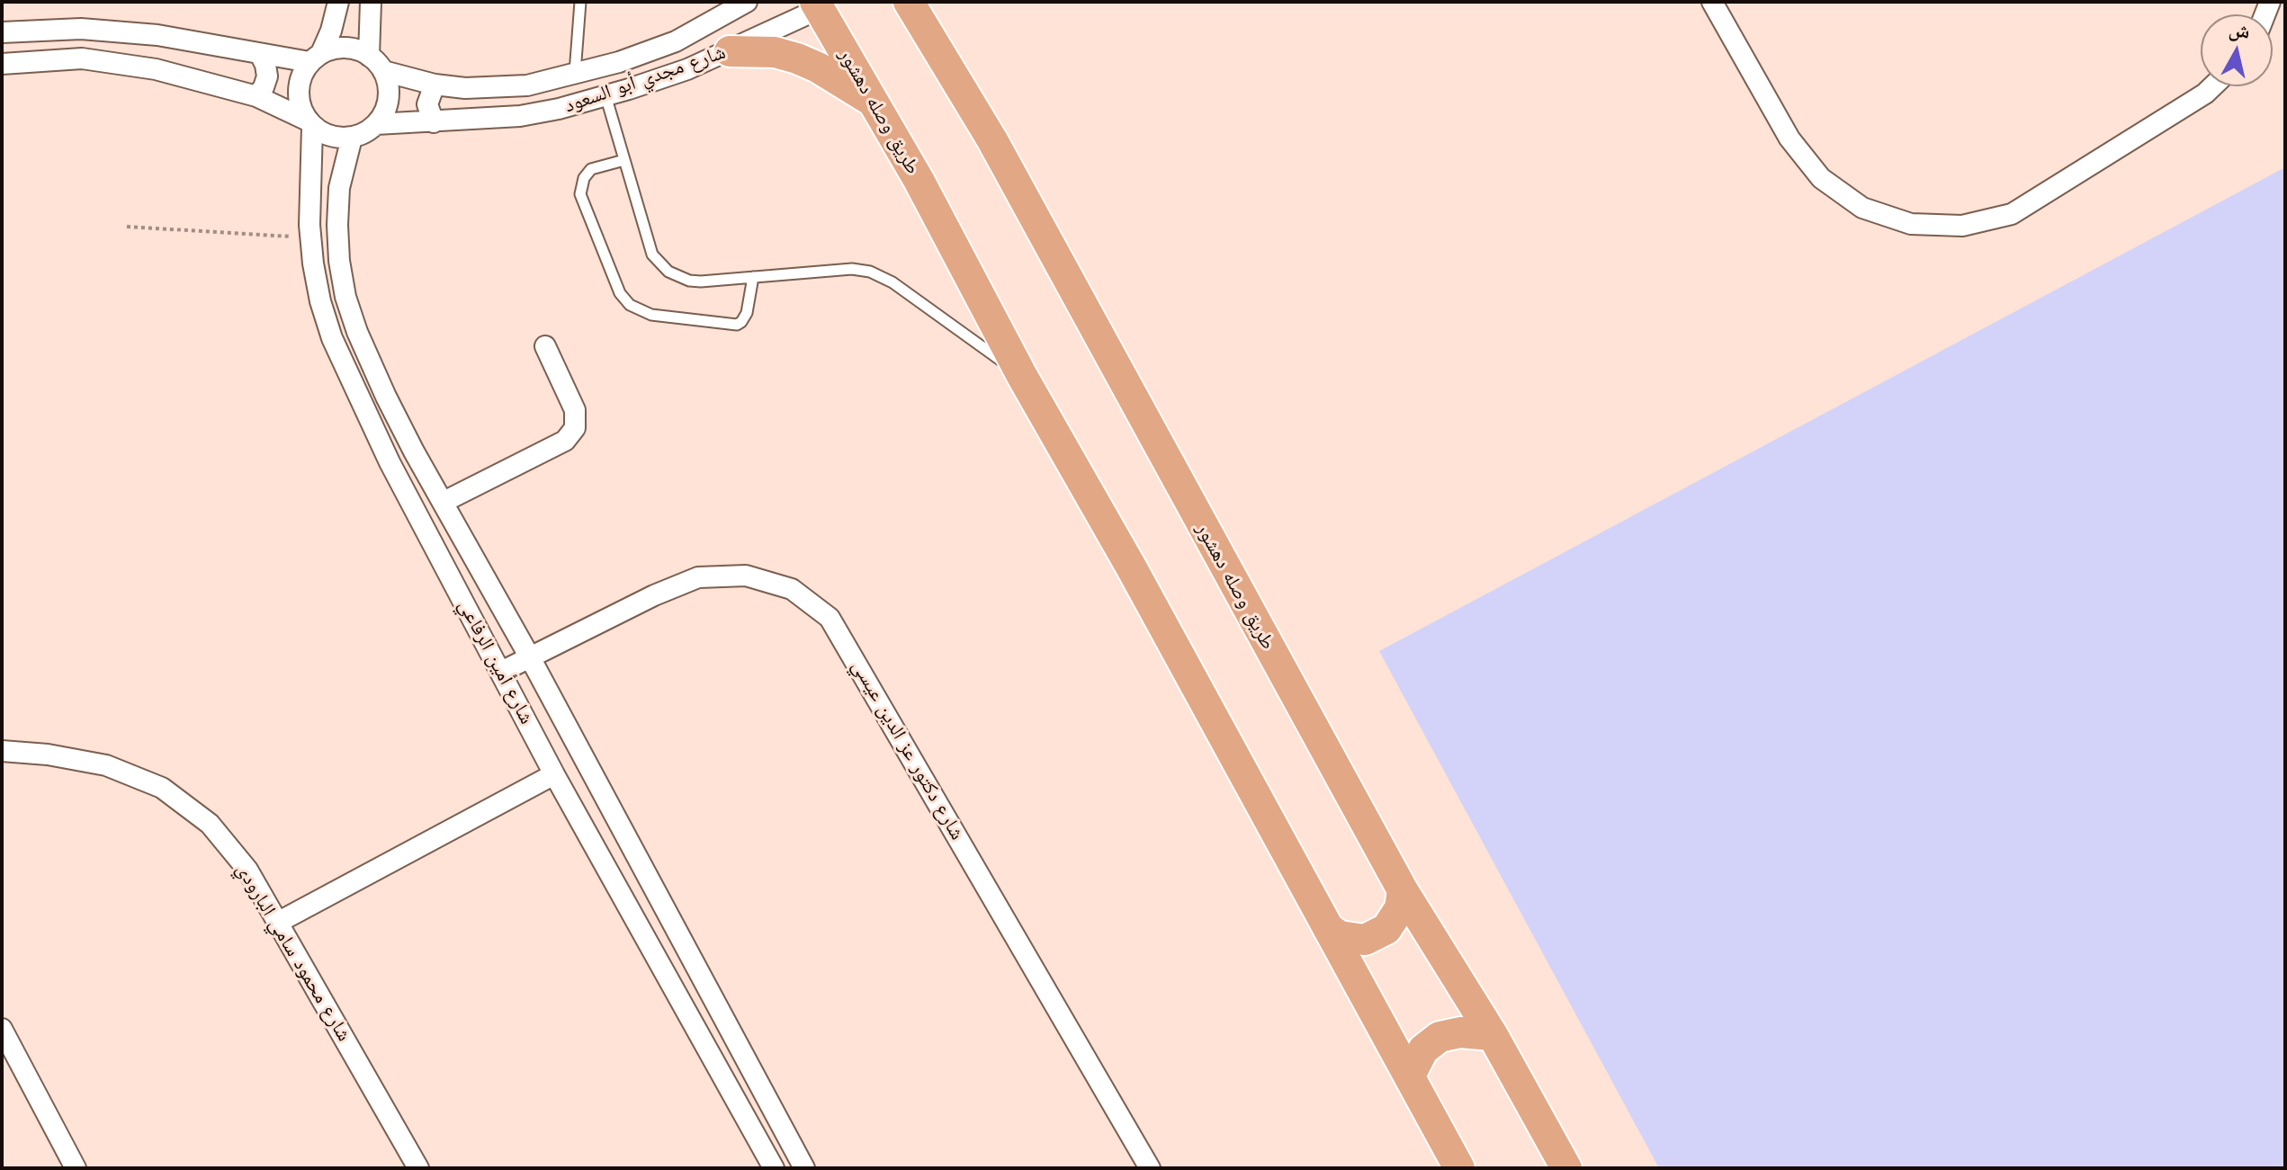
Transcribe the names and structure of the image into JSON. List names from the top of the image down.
{
  "streets": {
    "main road": ["طريق وصله دهشور"],
    "street": [
      "شارع مجدي أبو السعود",
      "شارع أمين الرفاعي",
      "شارع دكتور عز الدين عيسي",
      "شارع محمود سامي البارودي"
    ]
  },
  "crossings": [
    ["شارع مجدي أبو السعود", "طريق وصله دهشور"],
    ["شارع مجدي أبو السعود", "شارع أمين الرفاعي"],
    ["شارع أمين الرفاعي", "شارع دكتور عز الدين عيسي"]
  ],
  "north": "top"
}
